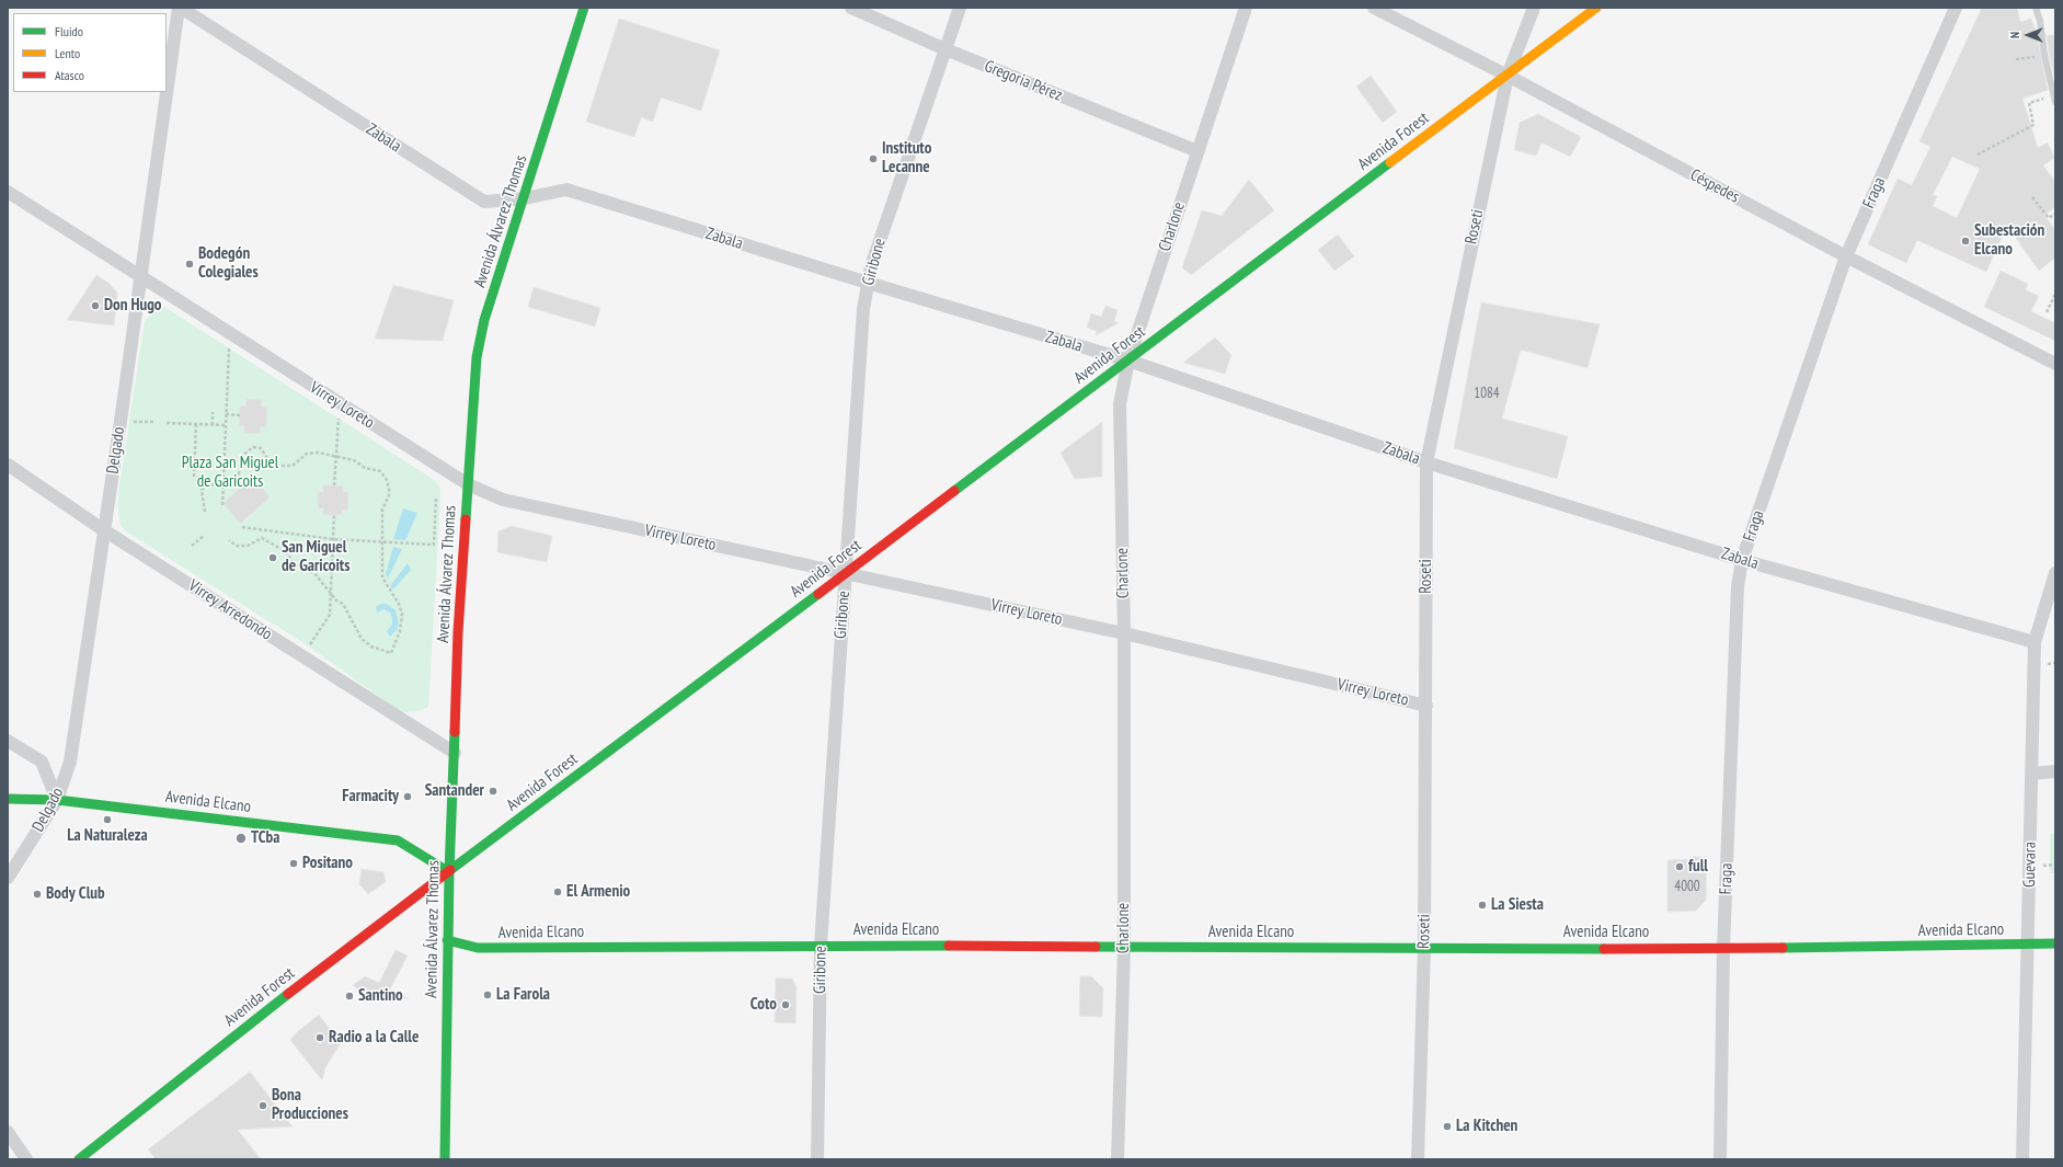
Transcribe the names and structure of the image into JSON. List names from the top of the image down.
{
  "streets": {
    "main road": ["Avenida Forest", "Avenida Álvarez Thomas", "Avenida Elcano"],
    "street": [
      "Gregoria Pérez",
      "Zabala",
      "Céspedes",
      "Fraga",
      "Charlone",
      "Roseti",
      "Giribone",
      "Virrey Loreto",
      "Delgado",
      "Virrey Arredondo",
      "Guevara"
    ]
  },
  "crossings": [
    ["Gregoria Pérez", "Charlone"],
    ["Gregoria Pérez", "Giribone"],
    ["Zabala", "Avenida Forest"],
    ["Zabala", "Fraga"],
    ["Zabala", "Avenida Álvarez Thomas"],
    ["Zabala", "Charlone"],
    ["Zabala", "Roseti"],
    ["Zabala", "Giribone"],
    ["Zabala", "Delgado"],
    ["Zabala", "Guevara"],
    ["Avenida Forest", "Céspedes"],
    ["Avenida Forest", "Avenida Álvarez Thomas"],
    ["Avenida Forest", "Charlone"],
    ["Avenida Forest", "Roseti"],
    ["Avenida Forest", "Giribone"],
    ["Avenida Forest", "Virrey Loreto"],
    ["Avenida Forest", "Avenida Elcano"],
    ["Céspedes", "Fraga"],
    ["Céspedes", "Roseti"],
    ["Fraga", "Avenida Elcano"],
    ["Avenida Álvarez Thomas", "Virrey Loreto"],
    ["Avenida Álvarez Thomas", "Virrey Arredondo"],
    ["Avenida Álvarez Thomas", "Avenida Elcano"],
    ["Charlone", "Virrey Loreto"],
    ["Charlone", "Avenida Elcano"],
    ["Roseti", "Virrey Loreto"],
    ["Roseti", "Avenida Elcano"],
    ["Giribone", "Virrey Loreto"],
    ["Giribone", "Avenida Elcano"],
    ["Virrey Loreto", "Delgado"],
    ["Delgado", "Virrey Arredondo"],
    ["Delgado", "Avenida Elcano"],
    ["Avenida Elcano", "Guevara"]
  ],
  "parks": ["Plaza San Miguel de Garicoits"],
  "places": [
    "Instituto Lecanne",
    "Subestación Elcano",
    "Bodegón Colegiales",
    "Don Hugo",
    "San Miguel de Garicoits",
    "Santander",
    "Farmacity",
    "La Naturaleza",
    "TCba",
    "Positano",
    "full",
    "El Armenio",
    "Body Club",
    "La Siesta",
    "La Farola",
    "Santino",
    "Coto",
    "Radio a la Calle",
    "Bona Producciones",
    "La Kitchen"
  ],
  "house_numbers": ["1084", "4000"],
  "legend": ["Fluido", "Lento", "Atasco"],
  "north": "left"
}
